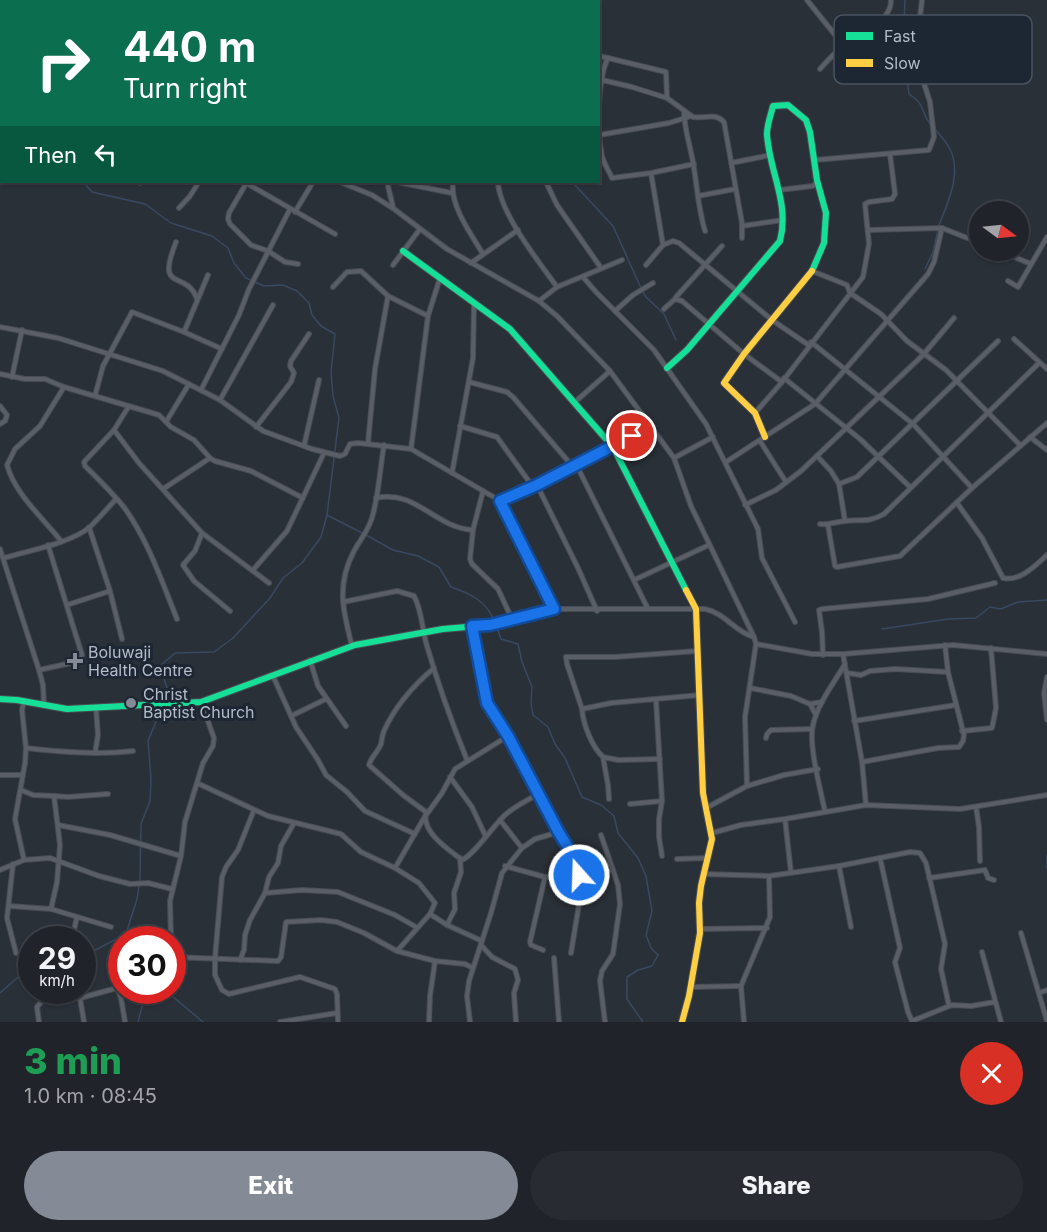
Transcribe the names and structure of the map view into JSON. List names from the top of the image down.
{
  "places": {
    "health": ["Boluwaji Health Centre"],
    "other": ["Christ Baptist Church"]
  },
  "legend": ["Fast", "Slow"],
  "north": "right",
  "page": {
    "turn": ["440 m", "Turn right"],
    "then": "Then",
    "speed": "29 km/h",
    "limit": "30",
    "heading": ["3 min", "1.0 km · 08:45"],
    "buttons": ["Exit", "Share"]
  }
}
